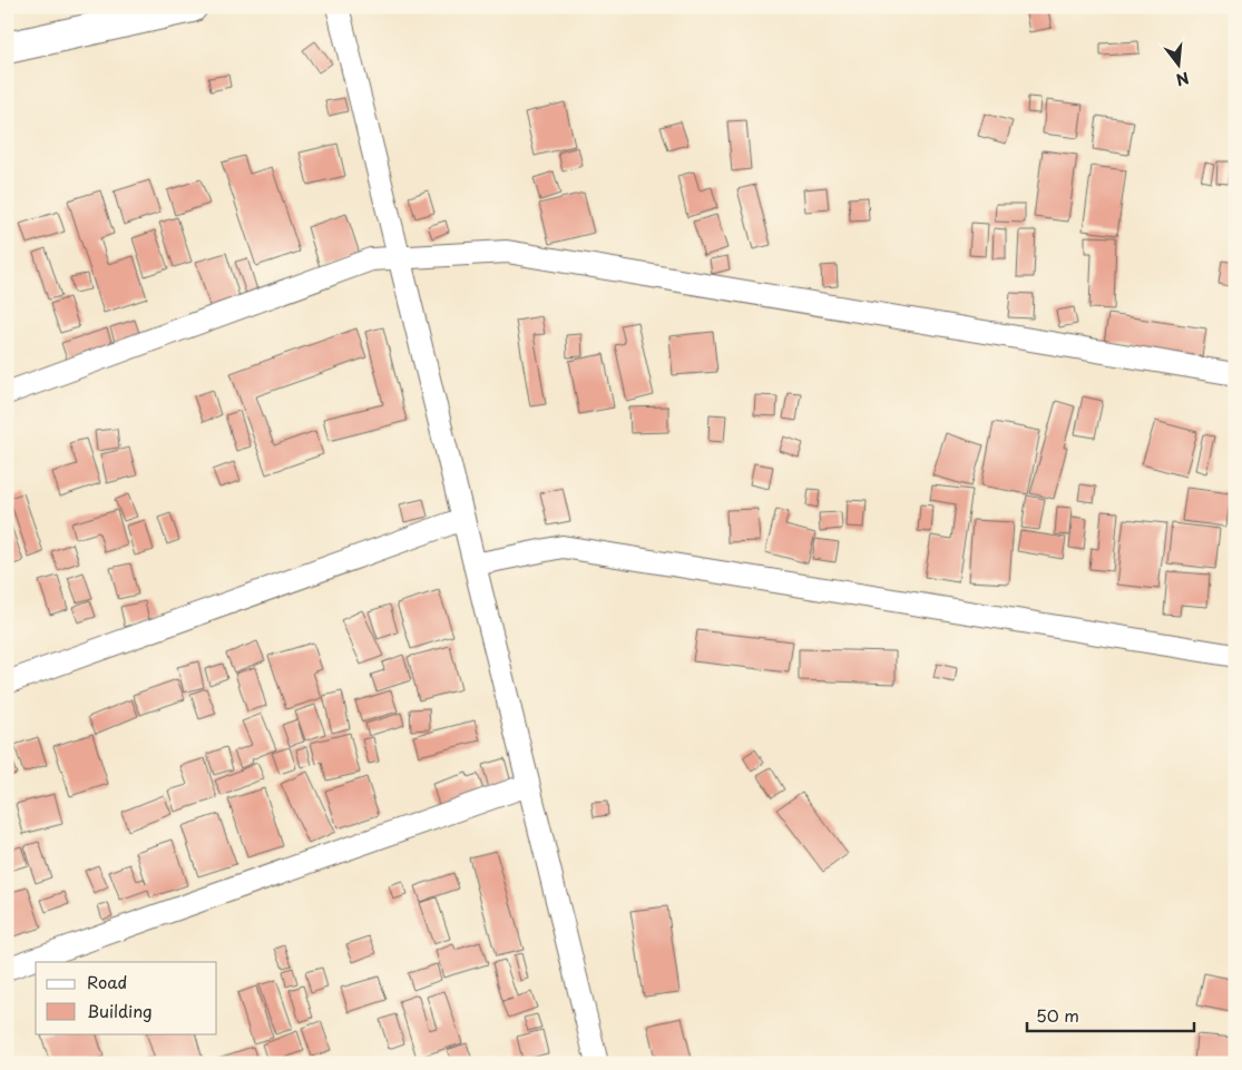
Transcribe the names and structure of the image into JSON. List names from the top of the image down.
{
  "legend": ["Road", "Building"],
  "scale_bar": "50 m",
  "north": "bottom"
}
